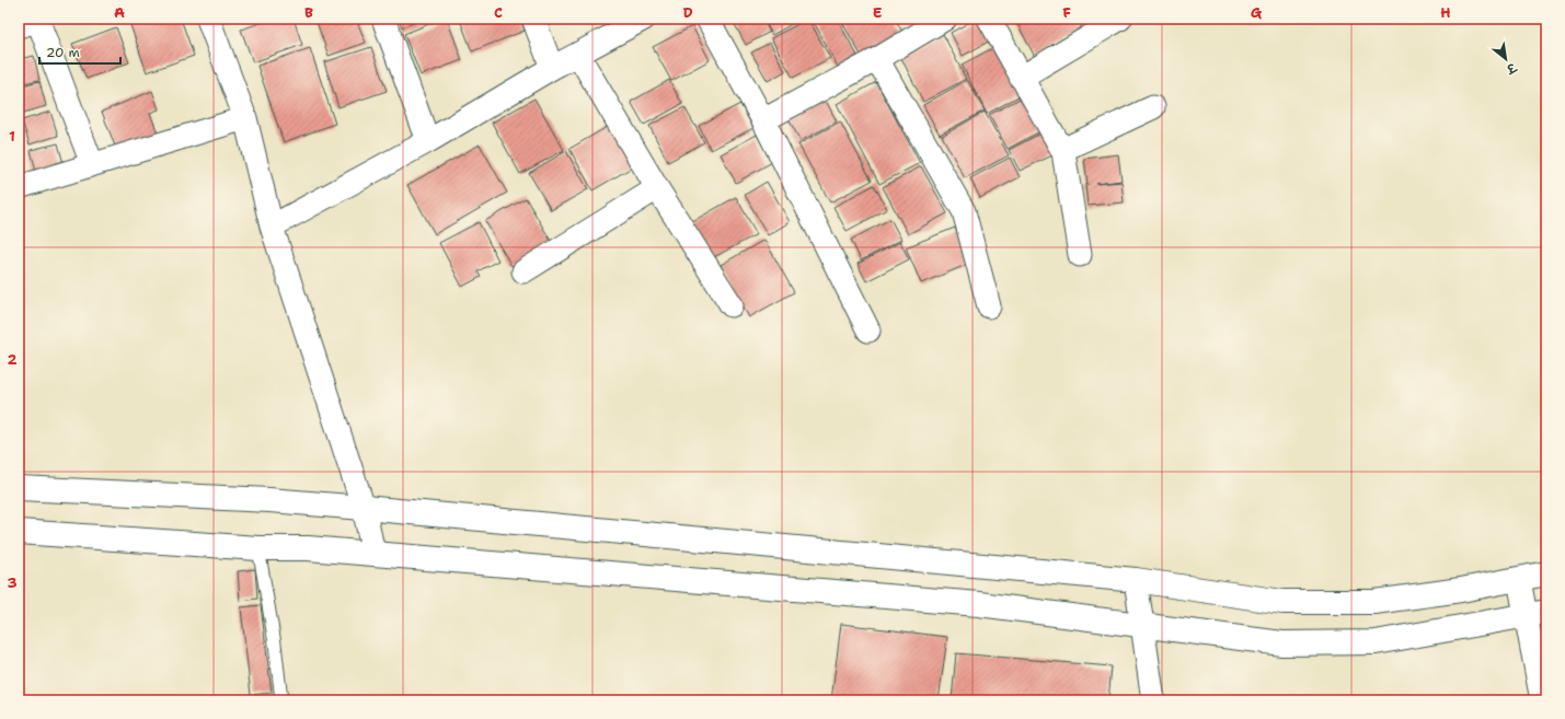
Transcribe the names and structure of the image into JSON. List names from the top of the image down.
{
  "scale_bar": "20 m",
  "north": "bottom right",
  "grid": {
    "columns": [
      "A",
      "B",
      "C",
      "D",
      "E",
      "F",
      "G",
      "H"
    ],
    "rows": ["1", "2", "3"]
  }
}
